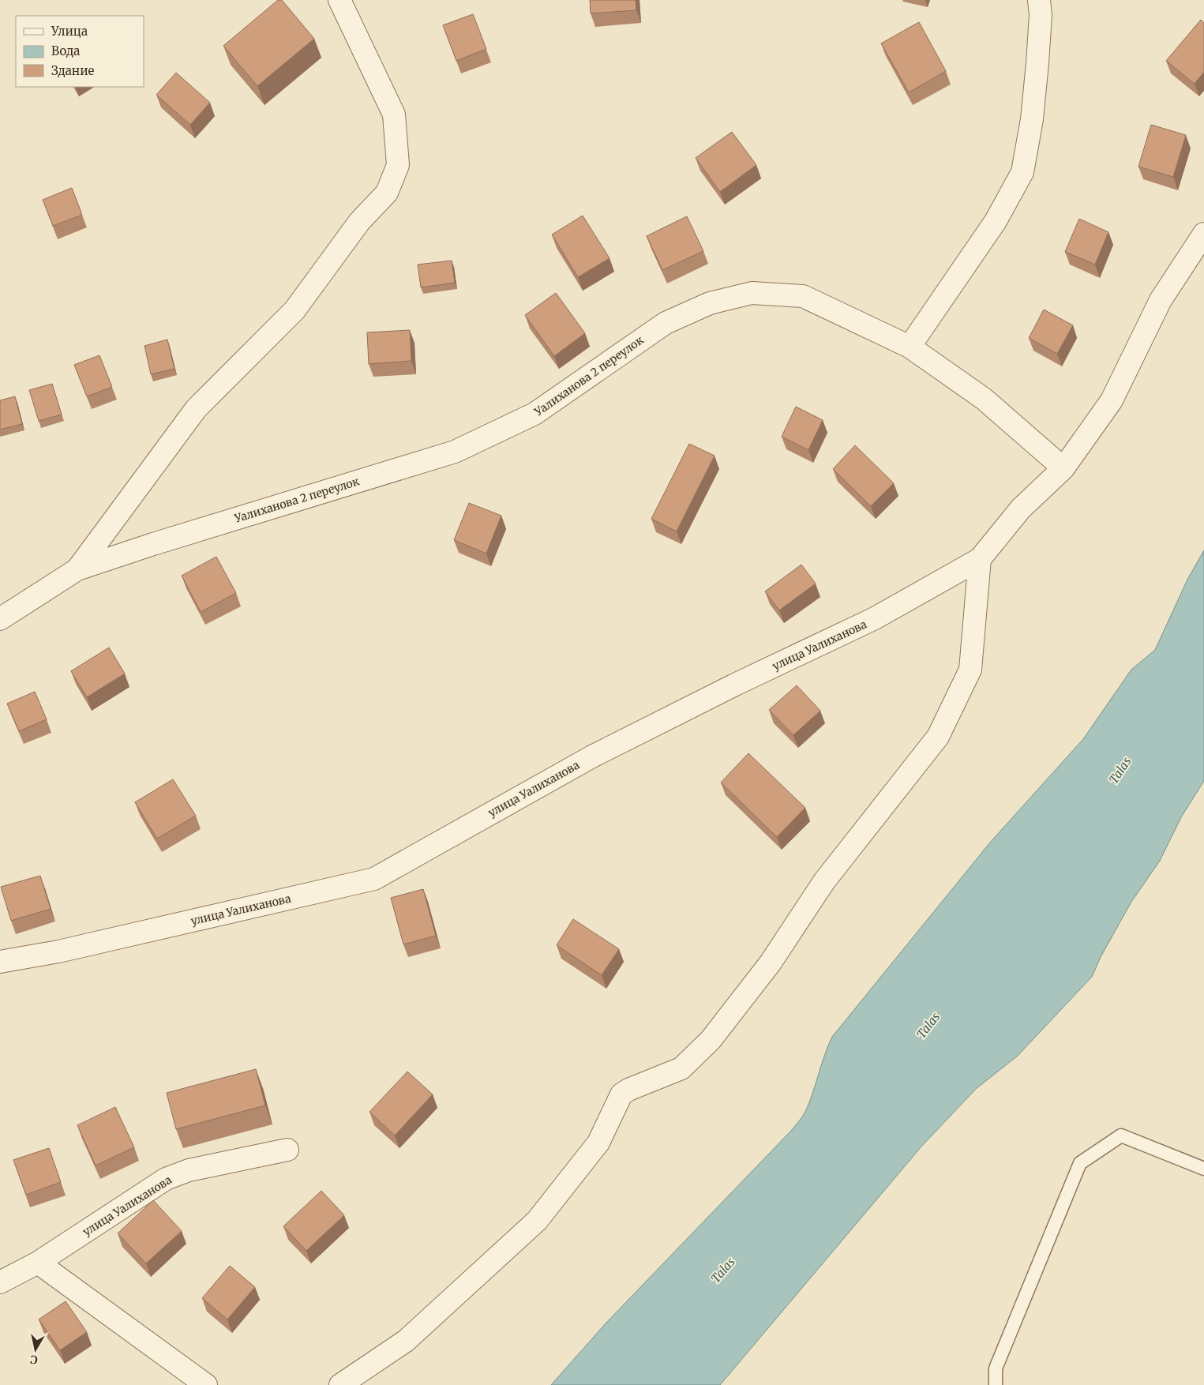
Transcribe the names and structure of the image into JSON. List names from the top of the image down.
{
  "streets": {
    "street": ["Уалиханова 2 переулок", "улица Уалиханова"]
  },
  "crossings": [
    ["Уалиханова 2 переулок", "улица Уалиханова"]
  ],
  "water": ["Talas"],
  "legend": ["Улица", "Вода", "Здание"],
  "north": "bottom"
}
